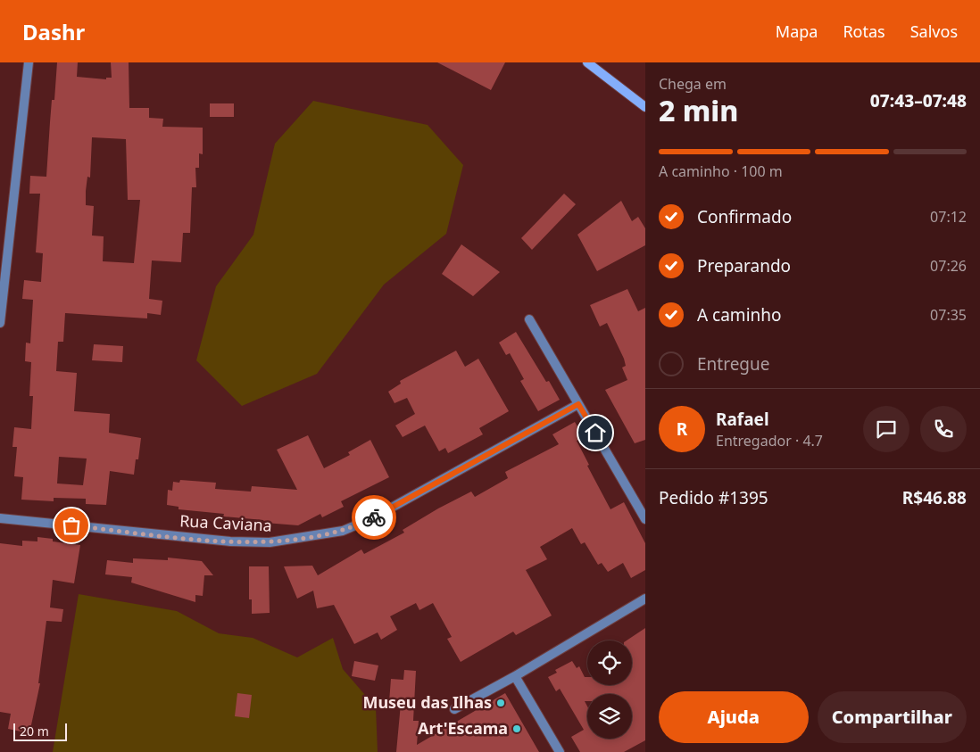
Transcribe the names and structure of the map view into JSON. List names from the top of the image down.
{
  "streets": {
    "street": ["Rua Caviana"]
  },
  "places": ["Museu das Ilhas", "Art'Escama"],
  "scale_bar": "20 m",
  "page": {
    "header": "Dashr",
    "nav": ["Mapa", "Rotas", "Salvos"],
    "heading": ["2 min", "Chega em", "07:43–07:48"],
    "panel": [
      "Rafael",
      "Entregador · 4.7",
      "Pedido #1395",
      "R$46.88"
    ],
    "bar": "A caminho · 100 m",
    "list": [
      ["Confirmado", "07:12"],
      ["Preparando", "07:26"],
      ["A caminho", "07:35"],
      "Entregue"
    ],
    "round": "R",
    "buttons": ["Ajuda", "Compartilhar"],
    "scale": "20 m"
  }
}
